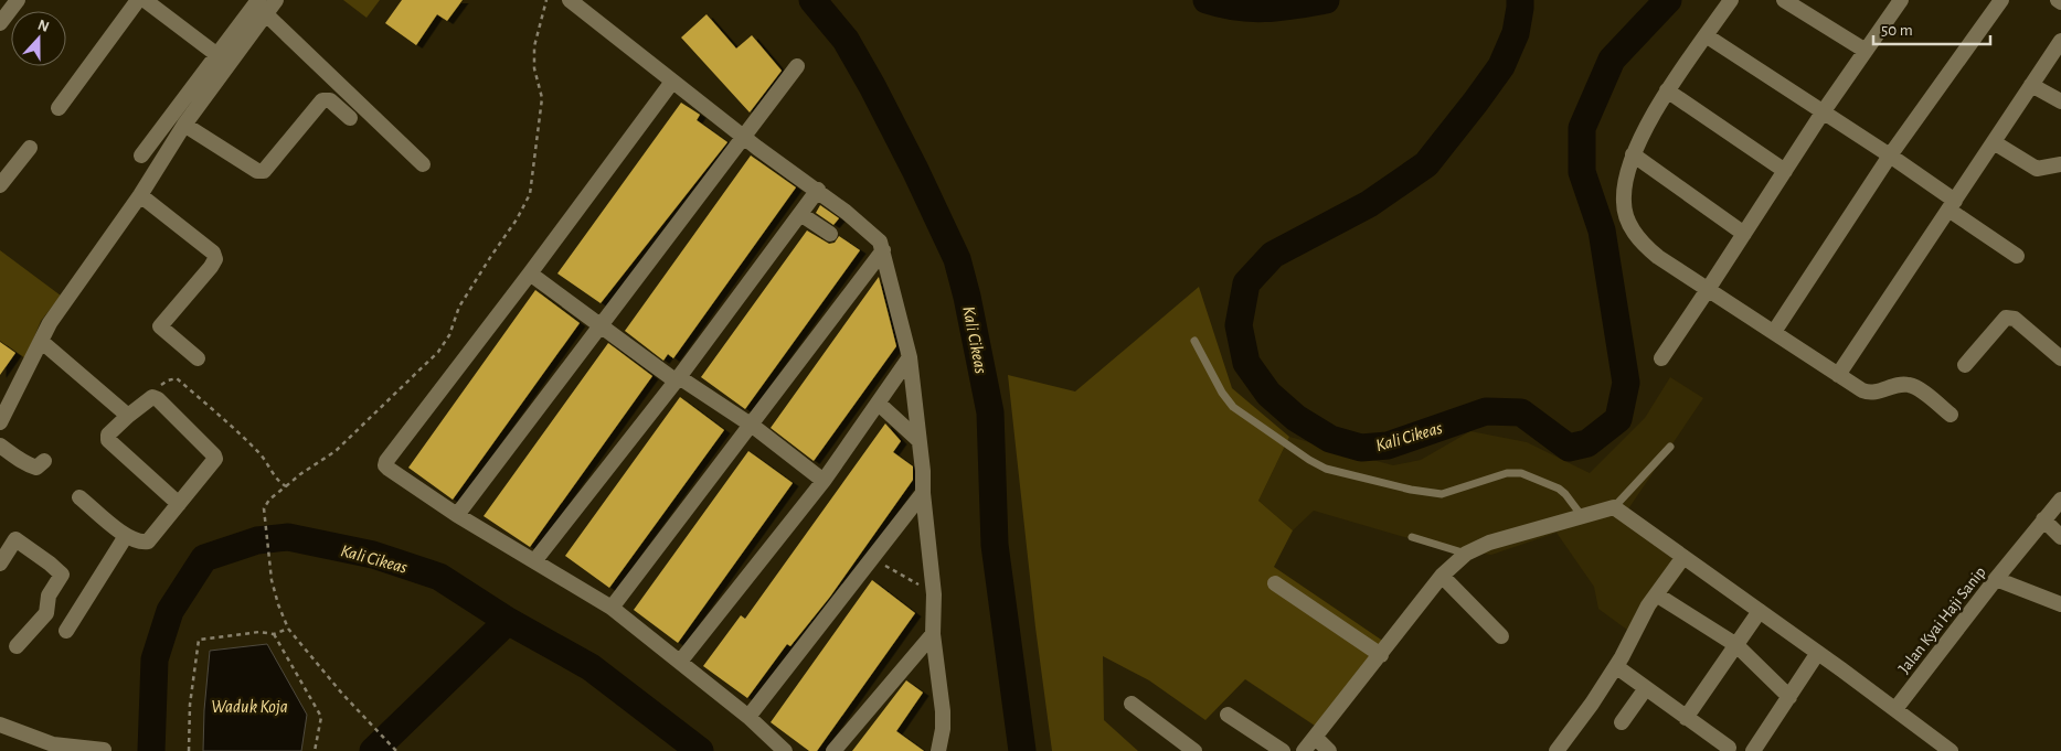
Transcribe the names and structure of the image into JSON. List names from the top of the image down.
{
  "streets": {
    "street": ["Jalan Kyai Haji Sanip"]
  },
  "water": ["Kali Cikeas", "Waduk Koja"],
  "scale_bar": "50 m",
  "north": "top"
}
